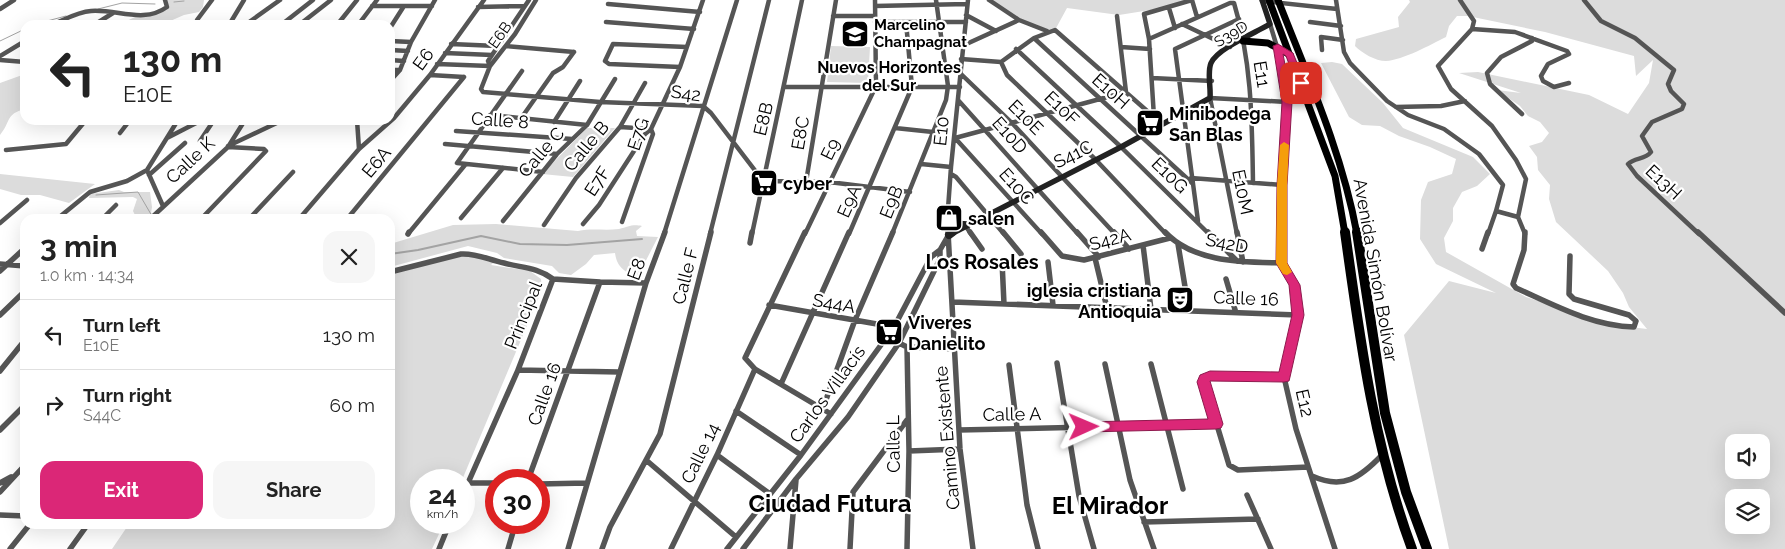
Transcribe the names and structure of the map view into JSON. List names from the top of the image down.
{
  "streets": {
    "highway": ["Avenida Simón Bolívar"],
    "street": [
      "S39D",
      "E6B",
      "E6",
      "E11",
      "E10H",
      "S42",
      "E10F",
      "E10E",
      "E8B",
      "Calle 8",
      "E10",
      "E8C",
      "E7G",
      "E10D",
      "Calle B",
      "E9",
      "Calle C",
      "S41C",
      "Calle K",
      "E6A",
      "E10G",
      "E7F",
      "E13H",
      "E10C",
      "E10M",
      "E9A",
      "E9B",
      "S42A",
      "S42D",
      "E8",
      "Calle F",
      "Calle 16",
      "S44A",
      "Principal",
      "Carlos Villacís",
      "E12",
      "Calle A",
      "Camino Existente",
      "Calle L",
      "Calle 14"
    ]
  },
  "crossings": [
    ["S39D", "E11"],
    ["S39D", "S41C"],
    ["S39D", "E10M"],
    ["E6B", "S42"],
    ["E6", "E6A"],
    ["E10H", "S41C"],
    ["S42", "E8B"],
    ["S42", "E7G"],
    ["S42", "Calle B"],
    ["S42", "Calle C"],
    ["S42", "E8"],
    ["S42", "Calle F"],
    ["E10F", "S41C"],
    ["E10F", "S42A"],
    ["E10F", "S42D"],
    ["E10E", "E10"],
    ["E10E", "S41C"],
    ["E10E", "S42A"],
    ["Calle 8", "Calle C"],
    ["E10", "E10D"],
    ["E10", "S41C"],
    ["E10", "E10C"],
    ["E10", "Carlos Villacís"],
    ["E10", "Camino Existente"],
    ["E7G", "E7F"],
    ["E10D", "S41C"],
    ["E10D", "S42A"],
    ["E9", "S44A"],
    ["E9", "Calle 14"],
    ["S41C", "E10G"],
    ["S41C", "E10C"],
    ["S41C", "E10M"],
    ["S41C", "Carlos Villacís"],
    ["S41C", "Camino Existente"],
    ["E10G", "E10M"],
    ["E10G", "S42D"],
    ["E10C", "S42A"],
    ["E10M", "S42D"],
    ["E9A", "S44A"],
    ["E9B", "S44A"],
    ["S42A", "S42D"],
    ["S42D", "E12"],
    ["Calle 16", "E12"],
    ["Calle 16", "Camino Existente"],
    ["S44A", "Carlos Villacís"],
    ["Carlos Villacís", "Camino Existente"],
    ["Calle A", "Camino Existente"]
  ],
  "districts": [
    "Nuevos Horizontes del Sur",
    "Los Rosales",
    "Ciudad Futura",
    "El Mirador"
  ],
  "places": {
    "school or university": ["Marcelino Champagnat"],
    "supermarket": ["Minibodega San Blas", "cyber", "Viveres Danielito"],
    "shop": ["salen"],
    "theatre": ["iglesia cristiana Antioquia"]
  },
  "page": {
    "turn": ["130 m", "E10E"],
    "heading": ["3 min", "1.0 km · 14:34"],
    "list": [
      {
        "name": "Turn left",
        "note": "E10E",
        "value": "130 m"
      },
      {
        "name": "Turn right",
        "note": "S44C",
        "value": "60 m"
      }
    ],
    "buttons": ["Exit", "Share"],
    "speed": "24 km/h",
    "limit": "30"
  }
}
